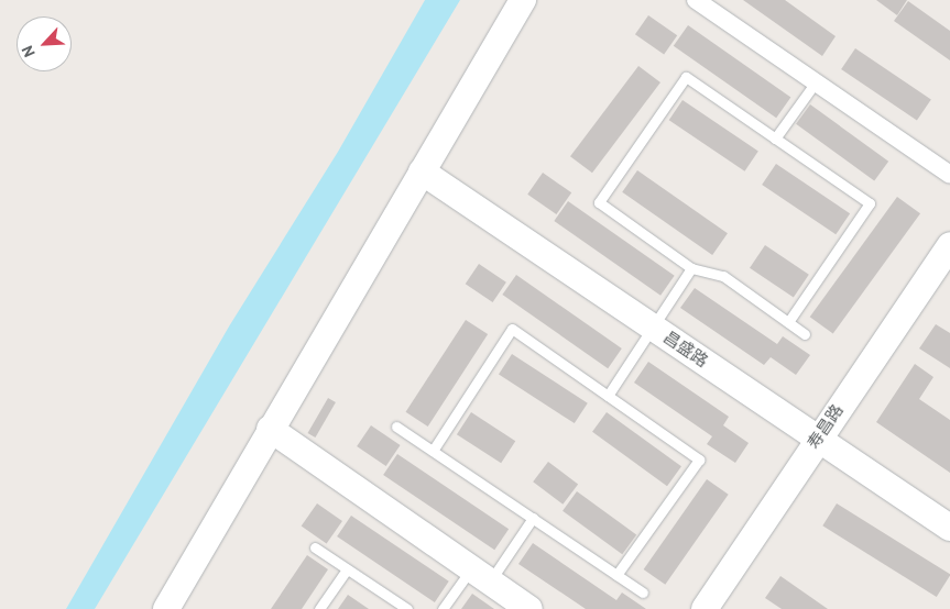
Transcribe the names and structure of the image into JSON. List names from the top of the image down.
{
  "streets": {
    "street": ["昌盛路", "寿昌路"]
  },
  "crossings": [
    ["昌盛路", "寿昌路"]
  ],
  "north": "bottom left"
}
